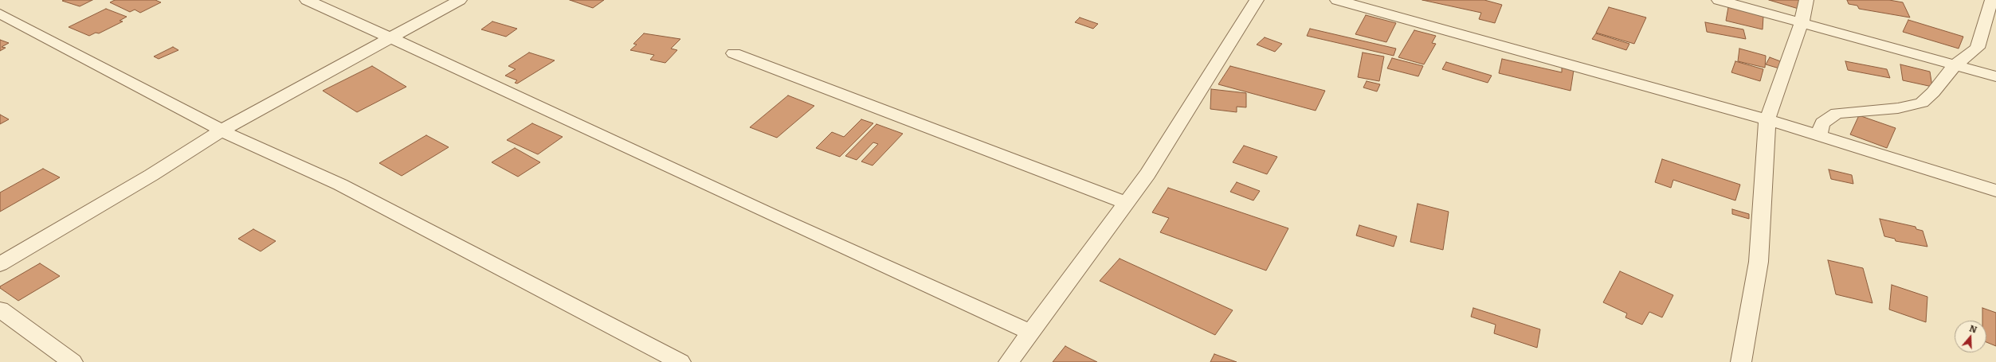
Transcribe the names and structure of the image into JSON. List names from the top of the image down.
{
  "north": "top"
}
